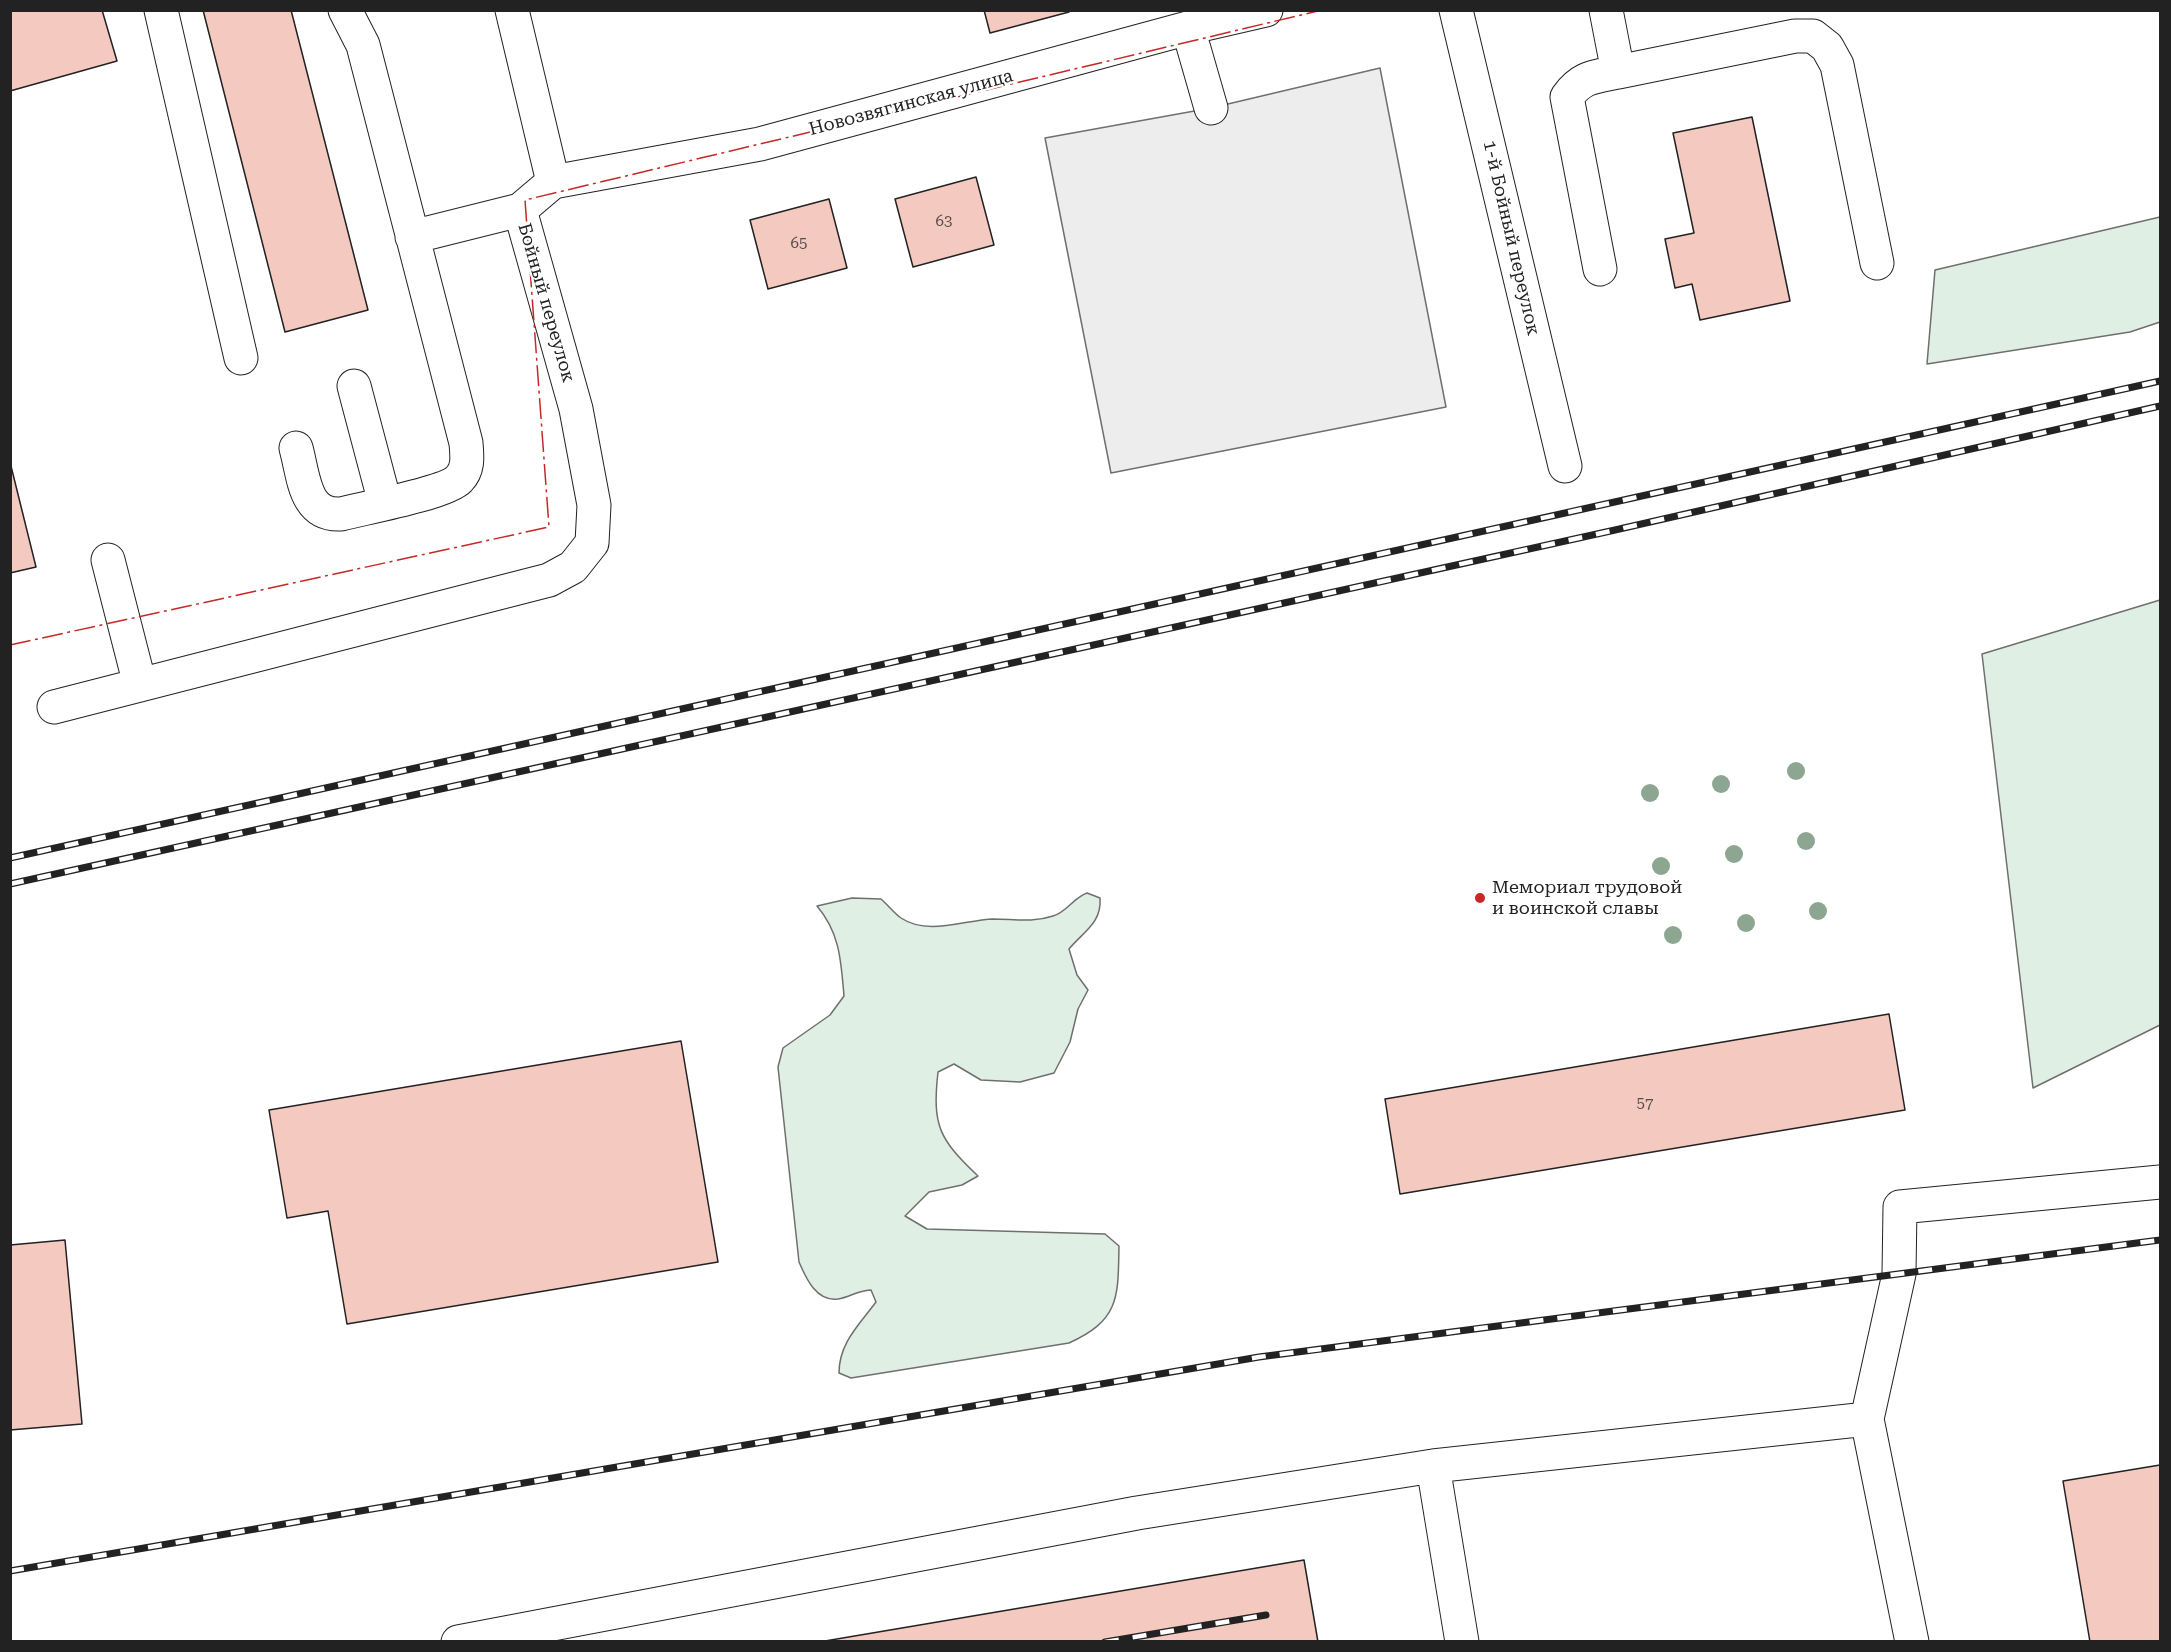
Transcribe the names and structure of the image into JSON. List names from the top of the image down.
{
  "streets": {
    "street": ["Новозвягинская улица", "1-й Бойный переулок", "Бойный переулок"]
  },
  "crossings": [
    ["Новозвягинская улица", "Бойный переулок"]
  ],
  "places": ["Мемориал трудовой и воинской славы"],
  "house_numbers": ["63", "65", "57"]
}
